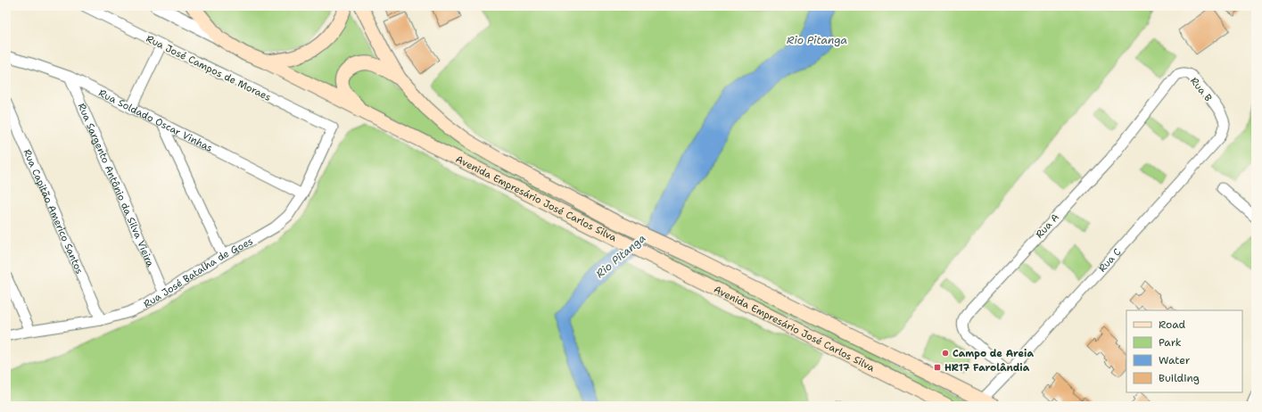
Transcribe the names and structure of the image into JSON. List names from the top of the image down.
{
  "streets": {
    "main road": ["Avenida Empresário José Carlos Silva"],
    "street": [
      "Rua José Campos de Moraes",
      "Rua B",
      "Rua Soldado Oscar Vinhas",
      "Rua Sargento Antônio da Silva Vieira",
      "Rua Capitão Americo Santos",
      "Rua A",
      "Rua C",
      "Rua José Batalha de Goes"
    ]
  },
  "crossings": [
    ["Rua José Campos de Moraes", "Rua José Batalha de Goes"],
    ["Rua B", "Rua A"],
    ["Rua B", "Rua C"],
    ["Rua Soldado Oscar Vinhas", "Rua Sargento Antônio da Silva Vieira"],
    ["Rua Soldado Oscar Vinhas", "Rua José Batalha de Goes"],
    ["Rua Sargento Antônio da Silva Vieira", "Rua José Batalha de Goes"],
    ["Avenida Empresário José Carlos Silva", "Rua C"],
    ["Rua Capitão Americo Santos", "Rua José Batalha de Goes"],
    ["Rua A", "Rua C"]
  ],
  "water": ["Rio Pitanga"],
  "places": {
    "other": ["Campo de Areia"],
    "transit": ["HR17 Farolândia"]
  },
  "legend": [
    "Road",
    "Park",
    "Water",
    "Building"
  ]
}
